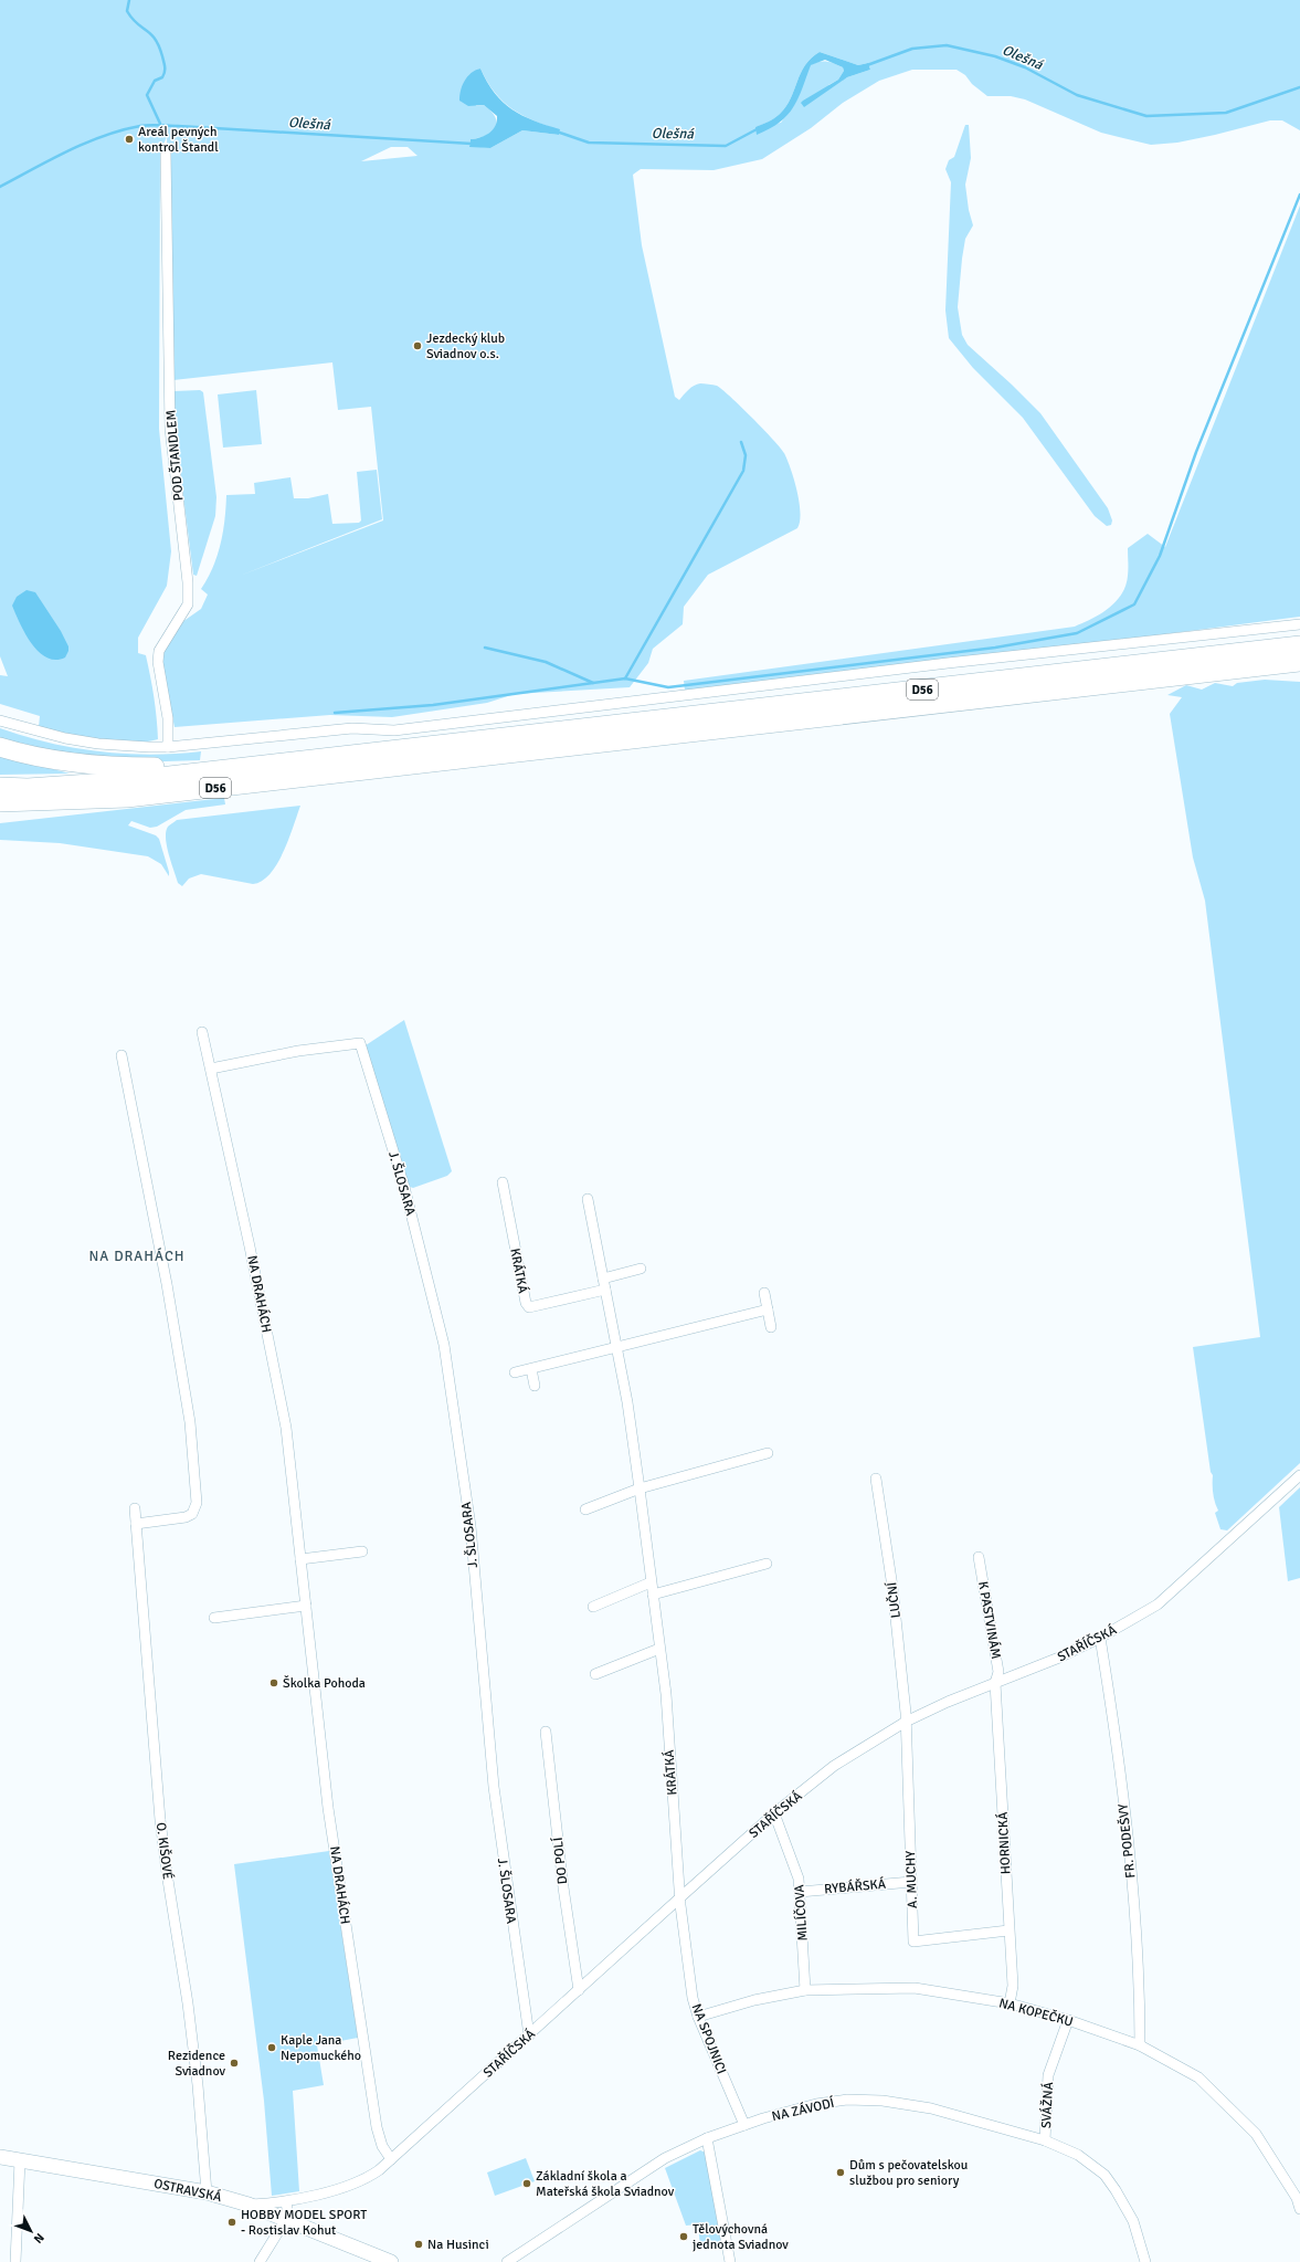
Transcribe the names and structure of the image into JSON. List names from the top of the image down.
{
  "streets": {
    "highway": ["D56"],
    "street": [
      "POD ŠTANDLEM",
      "J. ŠLOSARA",
      "KRÁTKÁ",
      "NA DRAHÁCH",
      "LUČNÍ",
      "K PASTVINÁM",
      "STAŘÍČSKÁ",
      "FR. PODEŠVY",
      "HORNICKÁ",
      "O. KIŠOVÉ",
      "DO POLÍ",
      "A. MUCHY",
      "RYBÁŘSKÁ",
      "MILÍČOVA",
      "NA KOPEČKU",
      "NA SPOJNICI",
      "SVÁŽNÁ",
      "NA ZÁVODÍ",
      "OSTRAVSKÁ"
    ]
  },
  "crossings": [
    ["J. ŠLOSARA", "NA DRAHÁCH"],
    ["J. ŠLOSARA", "STAŘÍČSKÁ"],
    ["KRÁTKÁ", "STAŘÍČSKÁ"],
    ["KRÁTKÁ", "NA SPOJNICI"],
    ["NA DRAHÁCH", "STAŘÍČSKÁ"],
    ["LUČNÍ", "STAŘÍČSKÁ"],
    ["LUČNÍ", "A. MUCHY"],
    ["K PASTVINÁM", "STAŘÍČSKÁ"],
    ["K PASTVINÁM", "HORNICKÁ"],
    ["STAŘÍČSKÁ", "FR. PODEŠVY"],
    ["STAŘÍČSKÁ", "HORNICKÁ"],
    ["STAŘÍČSKÁ", "DO POLÍ"],
    ["STAŘÍČSKÁ", "A. MUCHY"],
    ["STAŘÍČSKÁ", "MILÍČOVA"],
    ["STAŘÍČSKÁ", "NA SPOJNICI"],
    ["STAŘÍČSKÁ", "OSTRAVSKÁ"],
    ["FR. PODEŠVY", "NA KOPEČKU"],
    ["HORNICKÁ", "A. MUCHY"],
    ["HORNICKÁ", "NA KOPEČKU"],
    ["O. KIŠOVÉ", "OSTRAVSKÁ"],
    ["A. MUCHY", "RYBÁŘSKÁ"],
    ["RYBÁŘSKÁ", "MILÍČOVA"],
    ["MILÍČOVA", "NA KOPEČKU"],
    ["NA KOPEČKU", "NA SPOJNICI"],
    ["NA KOPEČKU", "SVÁŽNÁ"],
    ["NA SPOJNICI", "NA ZÁVODÍ"],
    ["SVÁŽNÁ", "NA ZÁVODÍ"]
  ],
  "districts": ["NA DRAHÁCH"],
  "water": ["Olešná"],
  "places": [
    "Areál pevných kontrol Štandl",
    "Jezdecký klub Sviadnov o.s.",
    "Školka Pohoda",
    "Kaple Jana Nepomuckého",
    "Rezidence Sviadnov",
    "Dům s pečovatelskou službou pro seniory",
    "Základní škola a Mateřská škola Sviadnov",
    "HOBBY MODEL SPORT - Rostislav Kohut",
    "Tělovýchovná jednota Sviadnov",
    "Na Husinci"
  ],
  "north": "bottom right"
}
